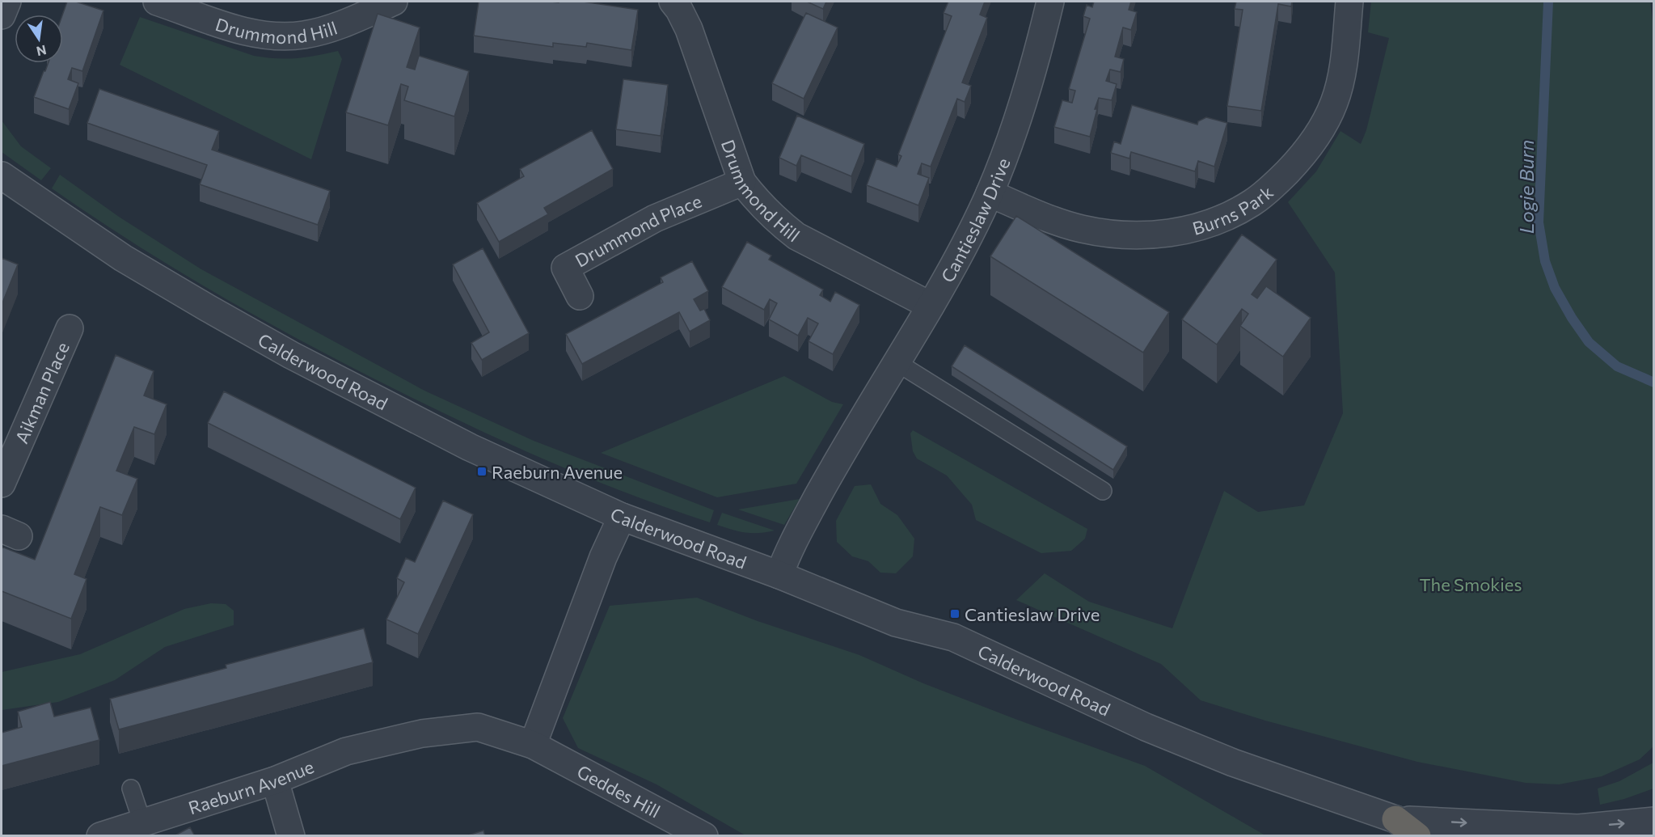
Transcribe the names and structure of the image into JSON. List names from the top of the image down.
{
  "streets": {
    "street": [
      "Drummond Hill",
      "Burns Park",
      "Cantieslaw Drive",
      "Drummond Place",
      "Calderwood Road",
      "Aikman Place",
      "Raeburn Avenue",
      "Geddes Hill"
    ]
  },
  "crossings": [
    ["Drummond Hill", "Cantieslaw Drive"],
    ["Drummond Hill", "Drummond Place"],
    ["Burns Park", "Cantieslaw Drive"],
    ["Cantieslaw Drive", "Calderwood Road"],
    ["Raeburn Avenue", "Geddes Hill"]
  ],
  "water": ["Logie Burn"],
  "parks": ["The Smokies"],
  "places": {
    "transit": ["Raeburn Avenue", "Cantieslaw Drive"]
  },
  "north": "bottom"
}
